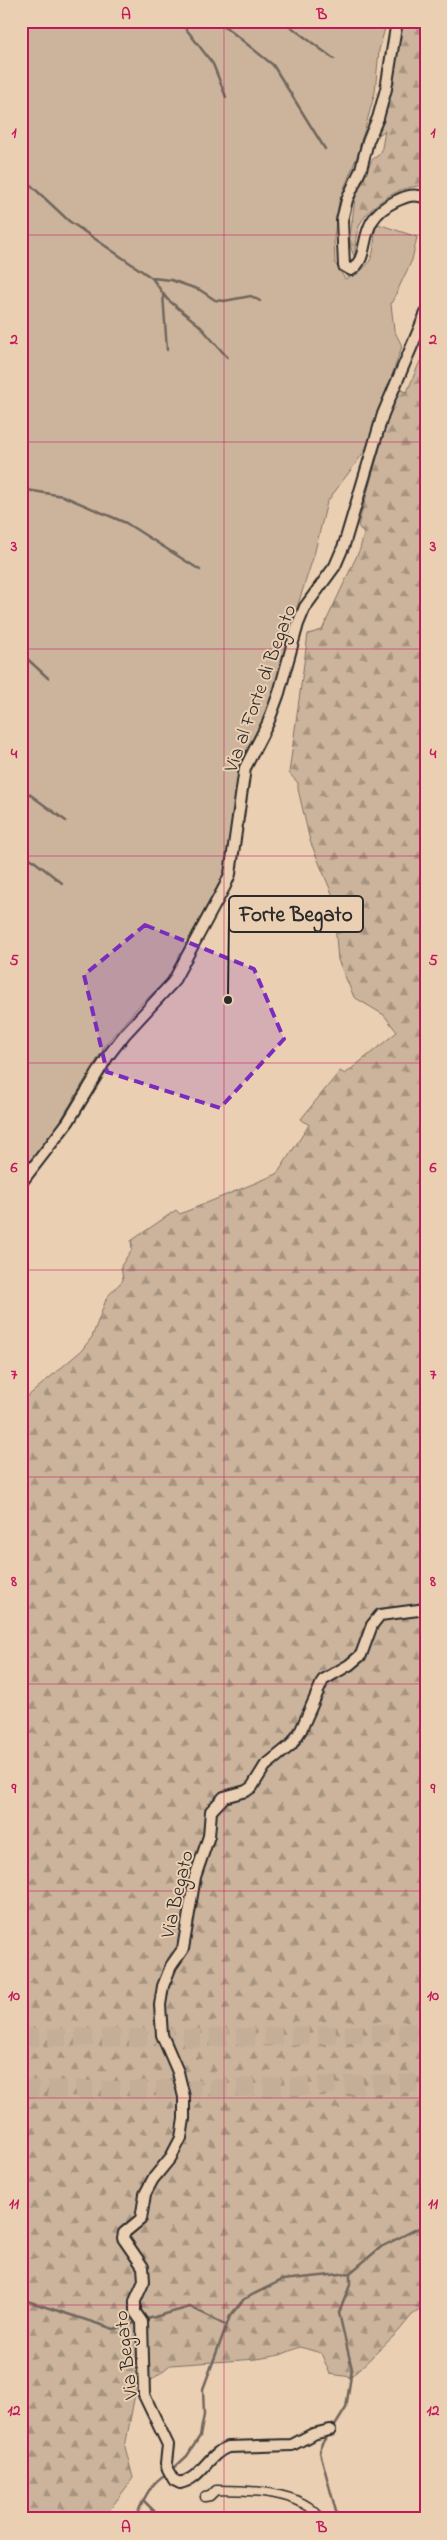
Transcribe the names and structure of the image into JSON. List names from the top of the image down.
{
  "streets": {
    "street": ["Via al Forte di Begato", "Via Begato"]
  },
  "places": ["Forte Begato"],
  "grid": {
    "columns": ["A", "B"],
    "rows": [
      "1",
      "2",
      "3",
      "4",
      "5",
      "6",
      "7",
      "8",
      "9",
      "10",
      "11",
      "12"
    ]
  }
}
